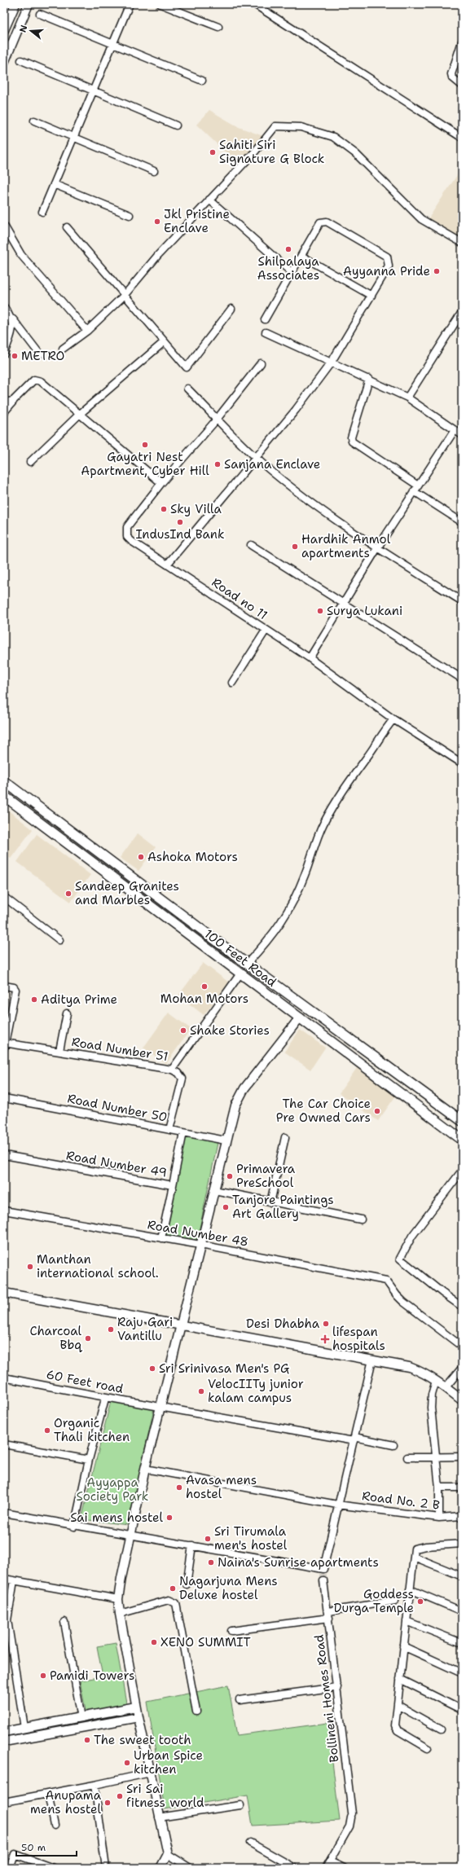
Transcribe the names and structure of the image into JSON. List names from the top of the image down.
{
  "streets": {
    "main road": ["100 Feet Road"],
    "street": [
      "Road no 11",
      "Road Number 51",
      "Road Number 50",
      "Road Number 49",
      "Road Number 48",
      "60 Feet road",
      "Road No. 2 B",
      "Bollineni Homes Road"
    ]
  },
  "crossings": [
    ["100 Feet Road", "Road Number 51"],
    ["Road Number 49", "Road Number 48"]
  ],
  "parks": ["Ayyappa Society Park"],
  "places": {
    "other": [
      "Sahiti Siri Signature G Block",
      "Jkl Pristine Enclave",
      "Shilpalaya Associates",
      "Ayyanna Pride",
      "METRO",
      "Gayatri Nest Apartment, Cyber Hill",
      "Sanjana Enclave",
      "Sky Villa",
      "IndusInd Bank",
      "Hardhik Anmol apartments",
      "Surya Lukani",
      "Ashoka Motors",
      "Sandeep Granites and Marbles",
      "Mohan Motors",
      "Aditya Prime",
      "Shake Stories",
      "The Car Choice Pre Owned Cars",
      "Primavera PreSchool",
      "Tanjore Paintings Art Gallery",
      "Manthan international school.",
      "Desi Dhabha",
      "Raju Gari Vantillu",
      "Charcoal Bbq",
      "Sri Srinivasa Men's PG",
      "VelocIITy junior kalam campus",
      "Organic Thali kitchen",
      "Avasa mens hostel",
      "Sai mens hostel",
      "Sri Tirumala men's hostel",
      "Naina's Sunrise apartments",
      "Nagarjuna Mens Deluxe hostel",
      "Goddess Durga Temple",
      "XENO SUMMIT",
      "Pamidi Towers",
      "The sweet tooth",
      "Urban Spice kitchen",
      "Sri Sai fitness world",
      "Anupama mens hostel"
    ],
    "health": ["lifespan hospitals"]
  },
  "scale_bar": "50 m",
  "north": "left"
}
